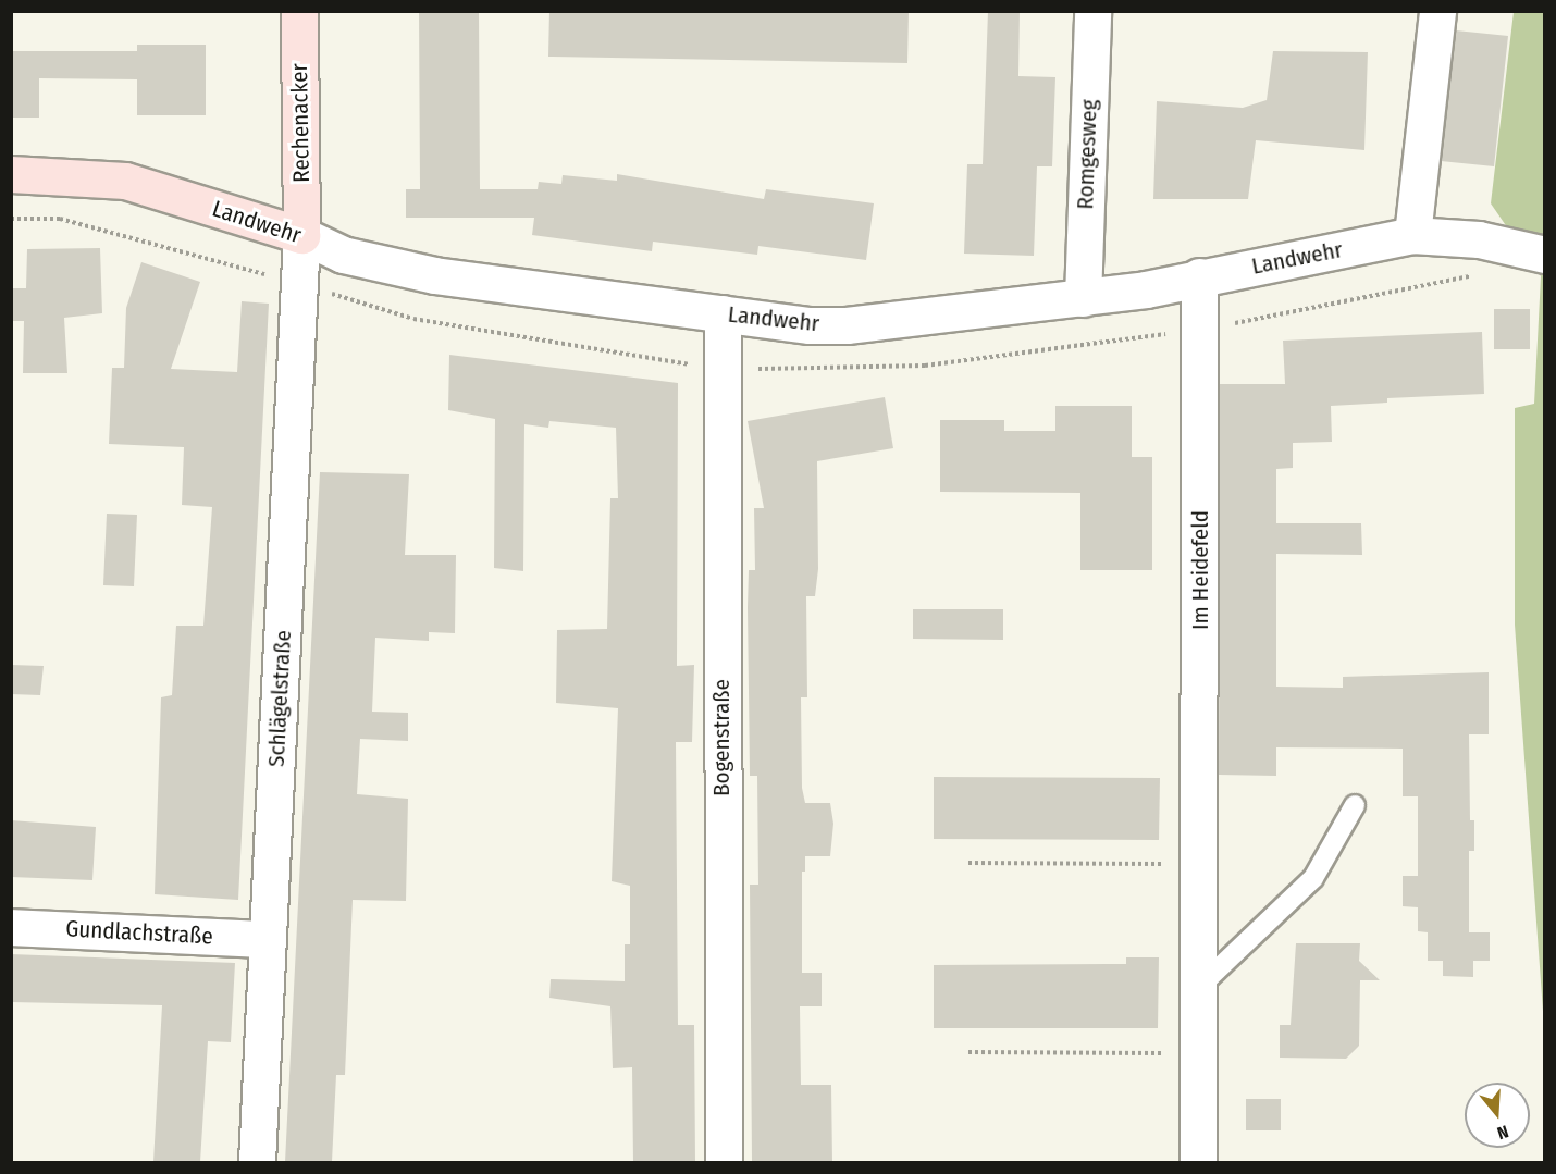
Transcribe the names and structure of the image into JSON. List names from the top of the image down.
{
  "streets": {
    "street": [
      "Rechenacker",
      "Romgesweg",
      "Landwehr",
      "Im Heidefeld",
      "Schlägelstraße",
      "Bogenstraße",
      "Gundlachstraße"
    ]
  },
  "crossings": [
    ["Rechenacker", "Landwehr"],
    ["Rechenacker", "Schlägelstraße"],
    ["Romgesweg", "Landwehr"],
    ["Landwehr", "Im Heidefeld"],
    ["Landwehr", "Schlägelstraße"],
    ["Landwehr", "Bogenstraße"],
    ["Schlägelstraße", "Gundlachstraße"]
  ],
  "north": "bottom"
}
